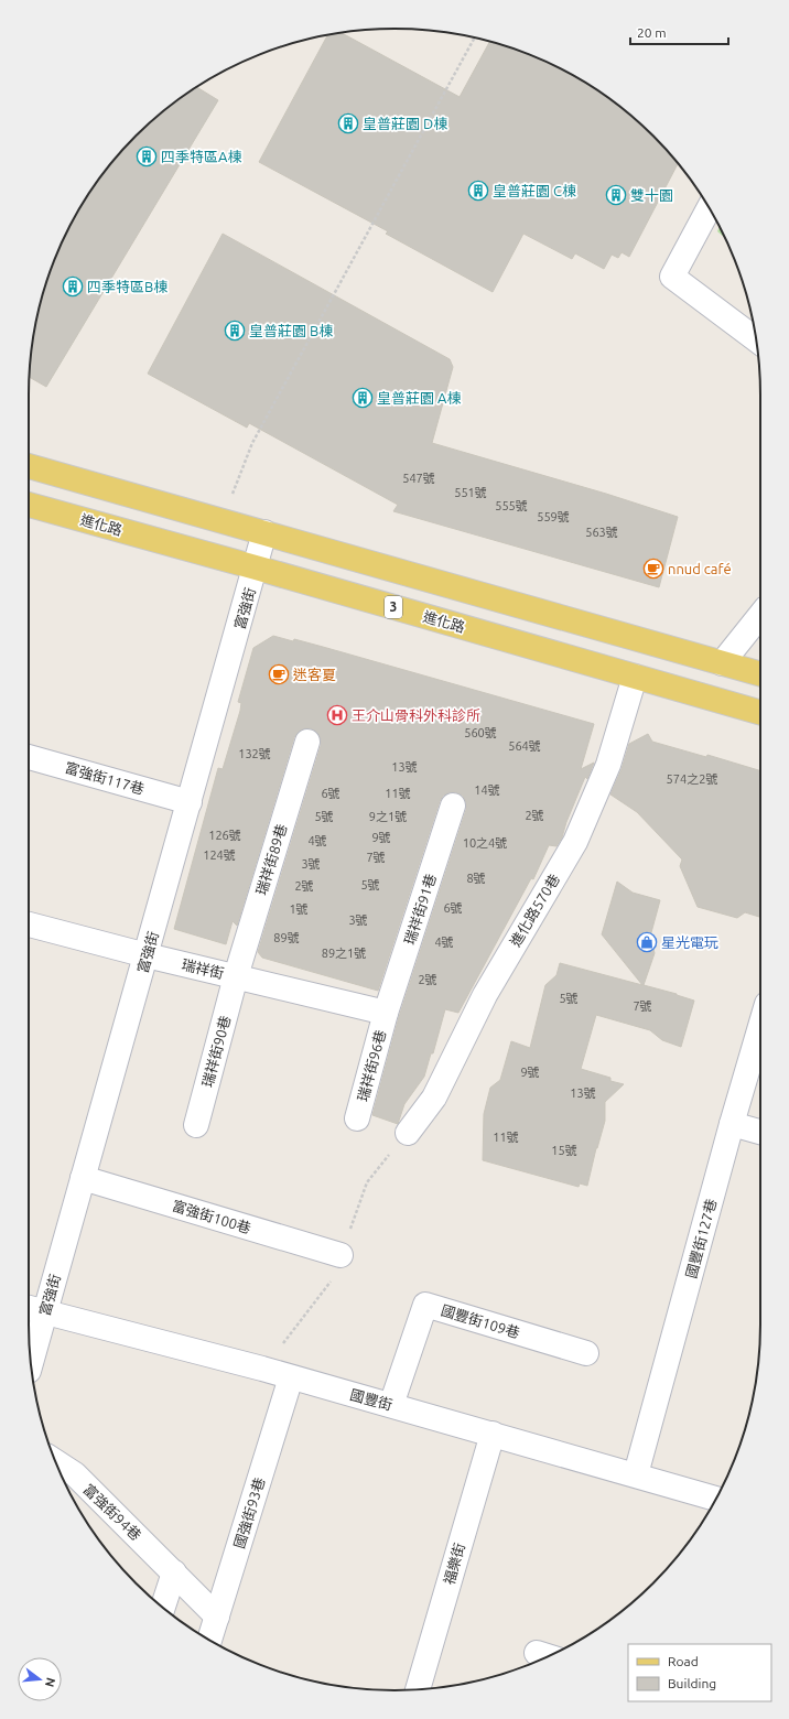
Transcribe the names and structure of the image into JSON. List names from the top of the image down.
{
  "streets": {
    "main road": ["進化路", "3"],
    "street": [
      "富強街",
      "富強街117巷",
      "瑞祥街89巷",
      "瑞祥街91巷",
      "進化路570巷",
      "瑞祥街",
      "瑞祥街90巷",
      "瑞祥街96巷",
      "富強街100巷",
      "國豐街127巷",
      "國豐街109巷",
      "國豐街",
      "富強街94巷",
      "國強街93巷",
      "福樂街"
    ]
  },
  "crossings": [
    ["進化路", "富強街"],
    ["進化路", "進化路570巷"],
    ["富強街", "富強街117巷"],
    ["富強街", "瑞祥街"],
    ["富強街", "富強街100巷"],
    ["富強街", "國豐街"],
    ["瑞祥街89巷", "瑞祥街"],
    ["瑞祥街89巷", "瑞祥街90巷"],
    ["瑞祥街91巷", "瑞祥街"],
    ["瑞祥街91巷", "瑞祥街96巷"],
    ["瑞祥街", "瑞祥街90巷"],
    ["瑞祥街", "瑞祥街96巷"],
    ["國豐街127巷", "國豐街"],
    ["國豐街109巷", "國豐街"],
    ["國豐街", "國強街93巷"],
    ["國豐街", "福樂街"],
    ["富強街94巷", "國強街93巷"]
  ],
  "places": {
    "building": [
      "皇普莊園 D棟",
      "四季特區A棟",
      "皇普莊園 C棟",
      "雙十園",
      "四季特區B棟",
      "皇普莊園 B棟",
      "皇普莊園 A棟"
    ],
    "cafe": ["nnud café", "迷客夏"],
    "hospital": ["王介山骨科外科診所"],
    "shop": ["星光電玩"]
  },
  "house_numbers": [
    "547號",
    "551號",
    "555號",
    "559號",
    "563號",
    "560號",
    "564號",
    "132號",
    "13號",
    "574之2號",
    "14號",
    "6號",
    "11號",
    "2號",
    "5號",
    "9之1號",
    "126號",
    "9號",
    "4號",
    "10之4號",
    "124號",
    "7號",
    "3號",
    "8號",
    "5號",
    "2號",
    "6號",
    "1號",
    "3號",
    "89號",
    "4號",
    "89之1號",
    "2號",
    "5號",
    "7號",
    "9號",
    "13號",
    "11號",
    "15號"
  ],
  "legend": ["Road", "Building"],
  "scale_bar": "20 m",
  "north": "right"
}
